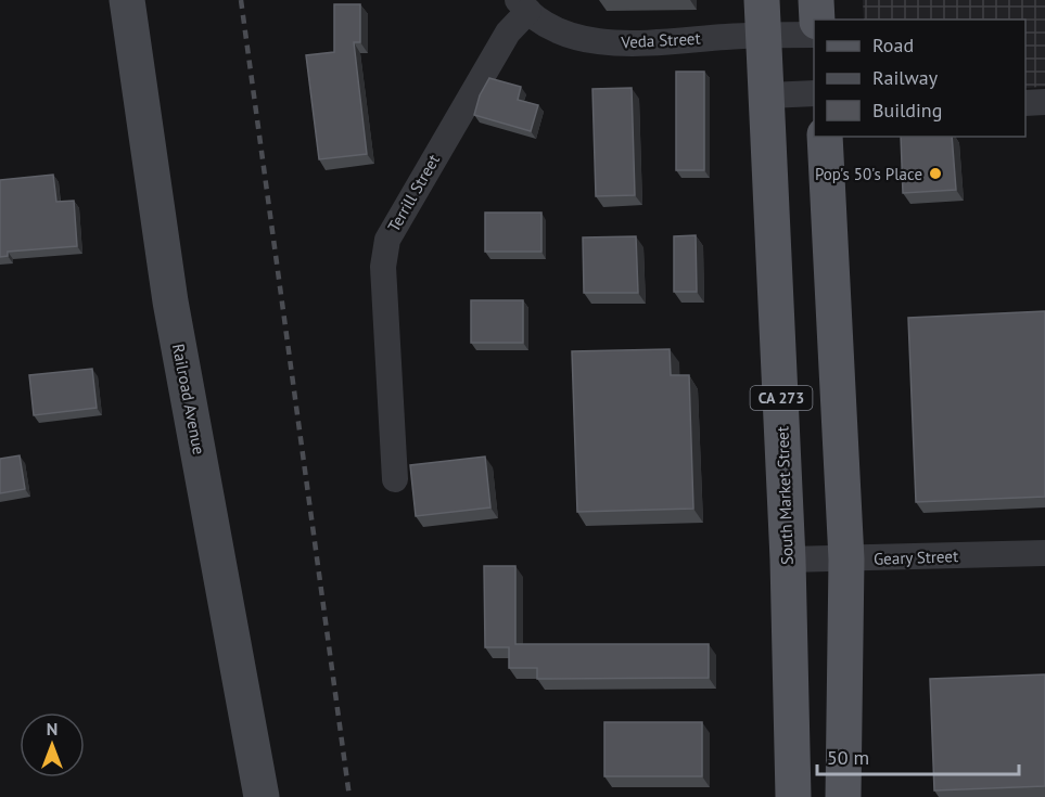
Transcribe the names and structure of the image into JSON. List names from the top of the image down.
{
  "streets": {
    "main road": ["CA 273", "Railroad Avenue", "South Market Street"],
    "street": ["Veda Street", "Terrill Street", "Geary Street"]
  },
  "crossings": [
    ["Veda Street", "Terrill Street"],
    ["Veda Street", "South Market Street"],
    ["South Market Street", "Geary Street"]
  ],
  "places": ["Pop's 50's Place"],
  "legend": ["Road", "Railway", "Building"],
  "scale_bar": "50 m",
  "north": "top"
}
